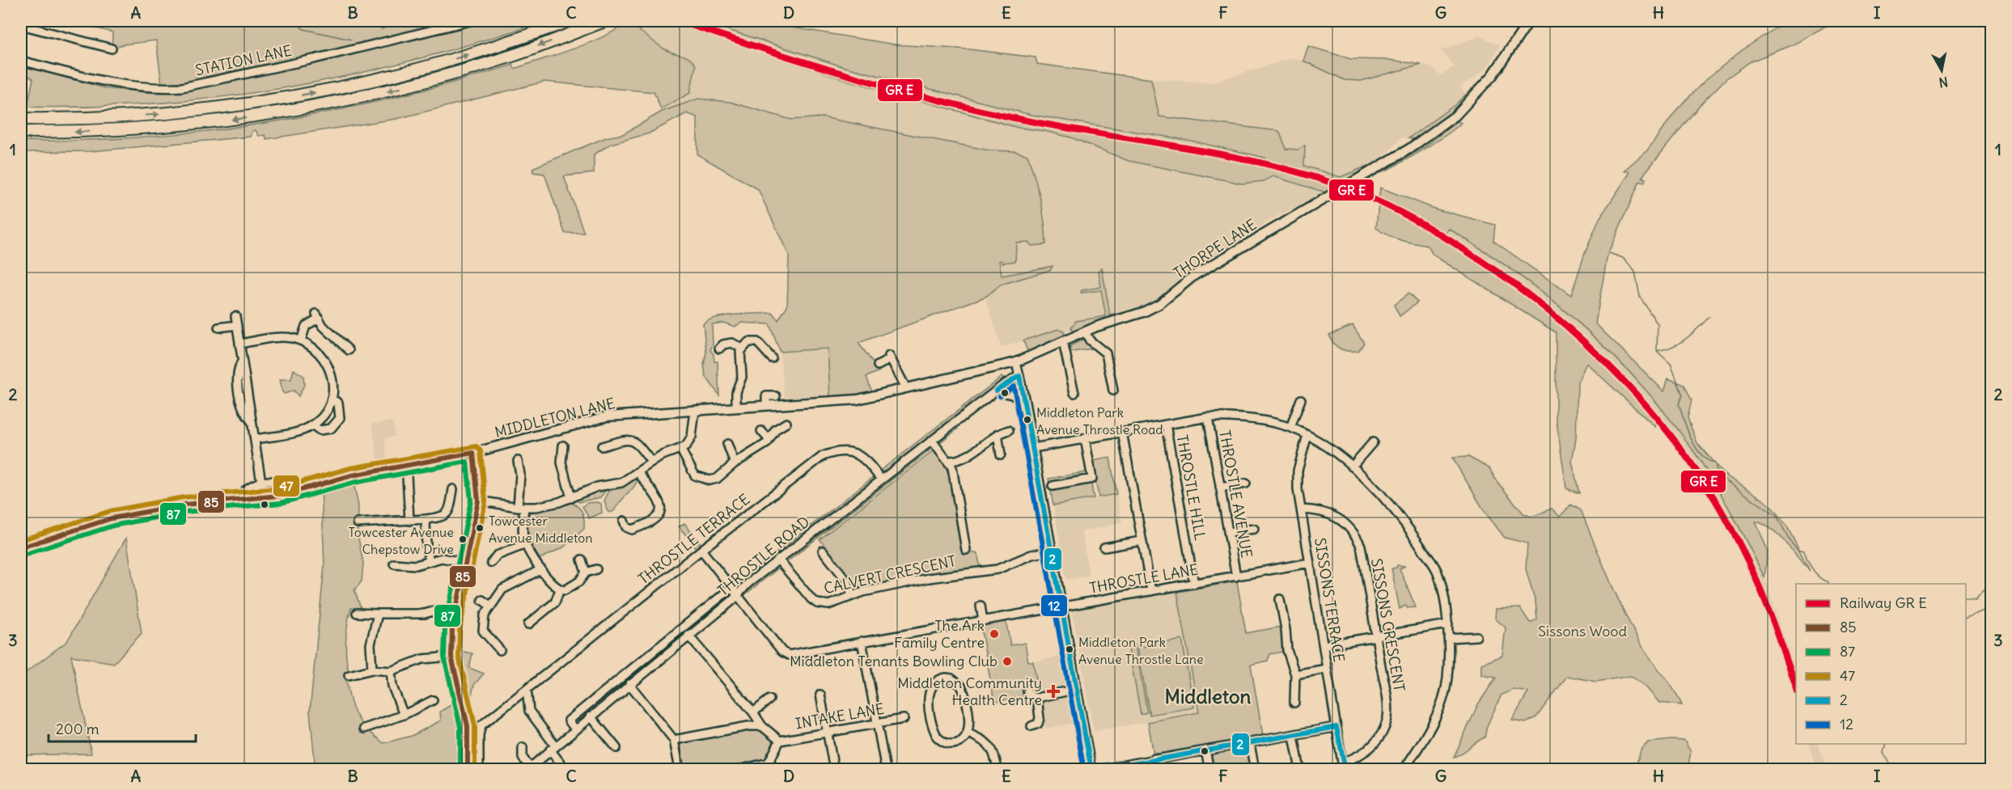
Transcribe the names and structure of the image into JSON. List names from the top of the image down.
{
  "streets": {
    "main road": ["THORPE LANE", "MIDDLETON LANE"],
    "street": [
      "STATION LANE",
      "THROSTLE HILL",
      "THROSTLE AVENUE",
      "THROSTLE TERRACE",
      "THROSTLE ROAD",
      "CALVERT CRESCENT",
      "THROSTLE LANE",
      "SISSONS TERRACE",
      "SISSONS CRESCENT",
      "INTAKE LANE"
    ]
  },
  "crossings": [
    ["THORPE LANE", "MIDDLETON LANE"],
    ["THROSTLE HILL", "THROSTLE LANE"],
    ["THROSTLE AVENUE", "THROSTLE LANE"],
    ["THROSTLE TERRACE", "THROSTLE ROAD"],
    ["THROSTLE TERRACE", "THROSTLE LANE"],
    ["THROSTLE ROAD", "CALVERT CRESCENT"],
    ["THROSTLE ROAD", "THROSTLE LANE"],
    ["THROSTLE LANE", "SISSONS TERRACE"],
    ["SISSONS TERRACE", "SISSONS CRESCENT"]
  ],
  "districts": ["Middleton"],
  "parks": ["Sissons Wood"],
  "places": {
    "other": [
      "Middleton Park Avenue Throstle Road",
      "Towcester Avenue Middleton",
      "Towcester Avenue Chepstow Drive",
      "The Ark Family Centre",
      "Middleton Park Avenue Throstle Lane",
      "Middleton Tenants Bowling Club"
    ],
    "health": ["Middleton Community Health Centre"]
  },
  "lines": [
    "transit line 2",
    "transit line 12",
    "transit line 47",
    "transit line 85",
    "transit line 87"
  ],
  "legend": [
    "Railway GR E",
    "85",
    "87",
    "47",
    "2",
    "12"
  ],
  "scale_bar": "200 m",
  "north": "bottom",
  "grid": {
    "columns": [
      "A",
      "B",
      "C",
      "D",
      "E",
      "F",
      "G",
      "H",
      "I"
    ],
    "rows": ["1", "2", "3"]
  }
}
